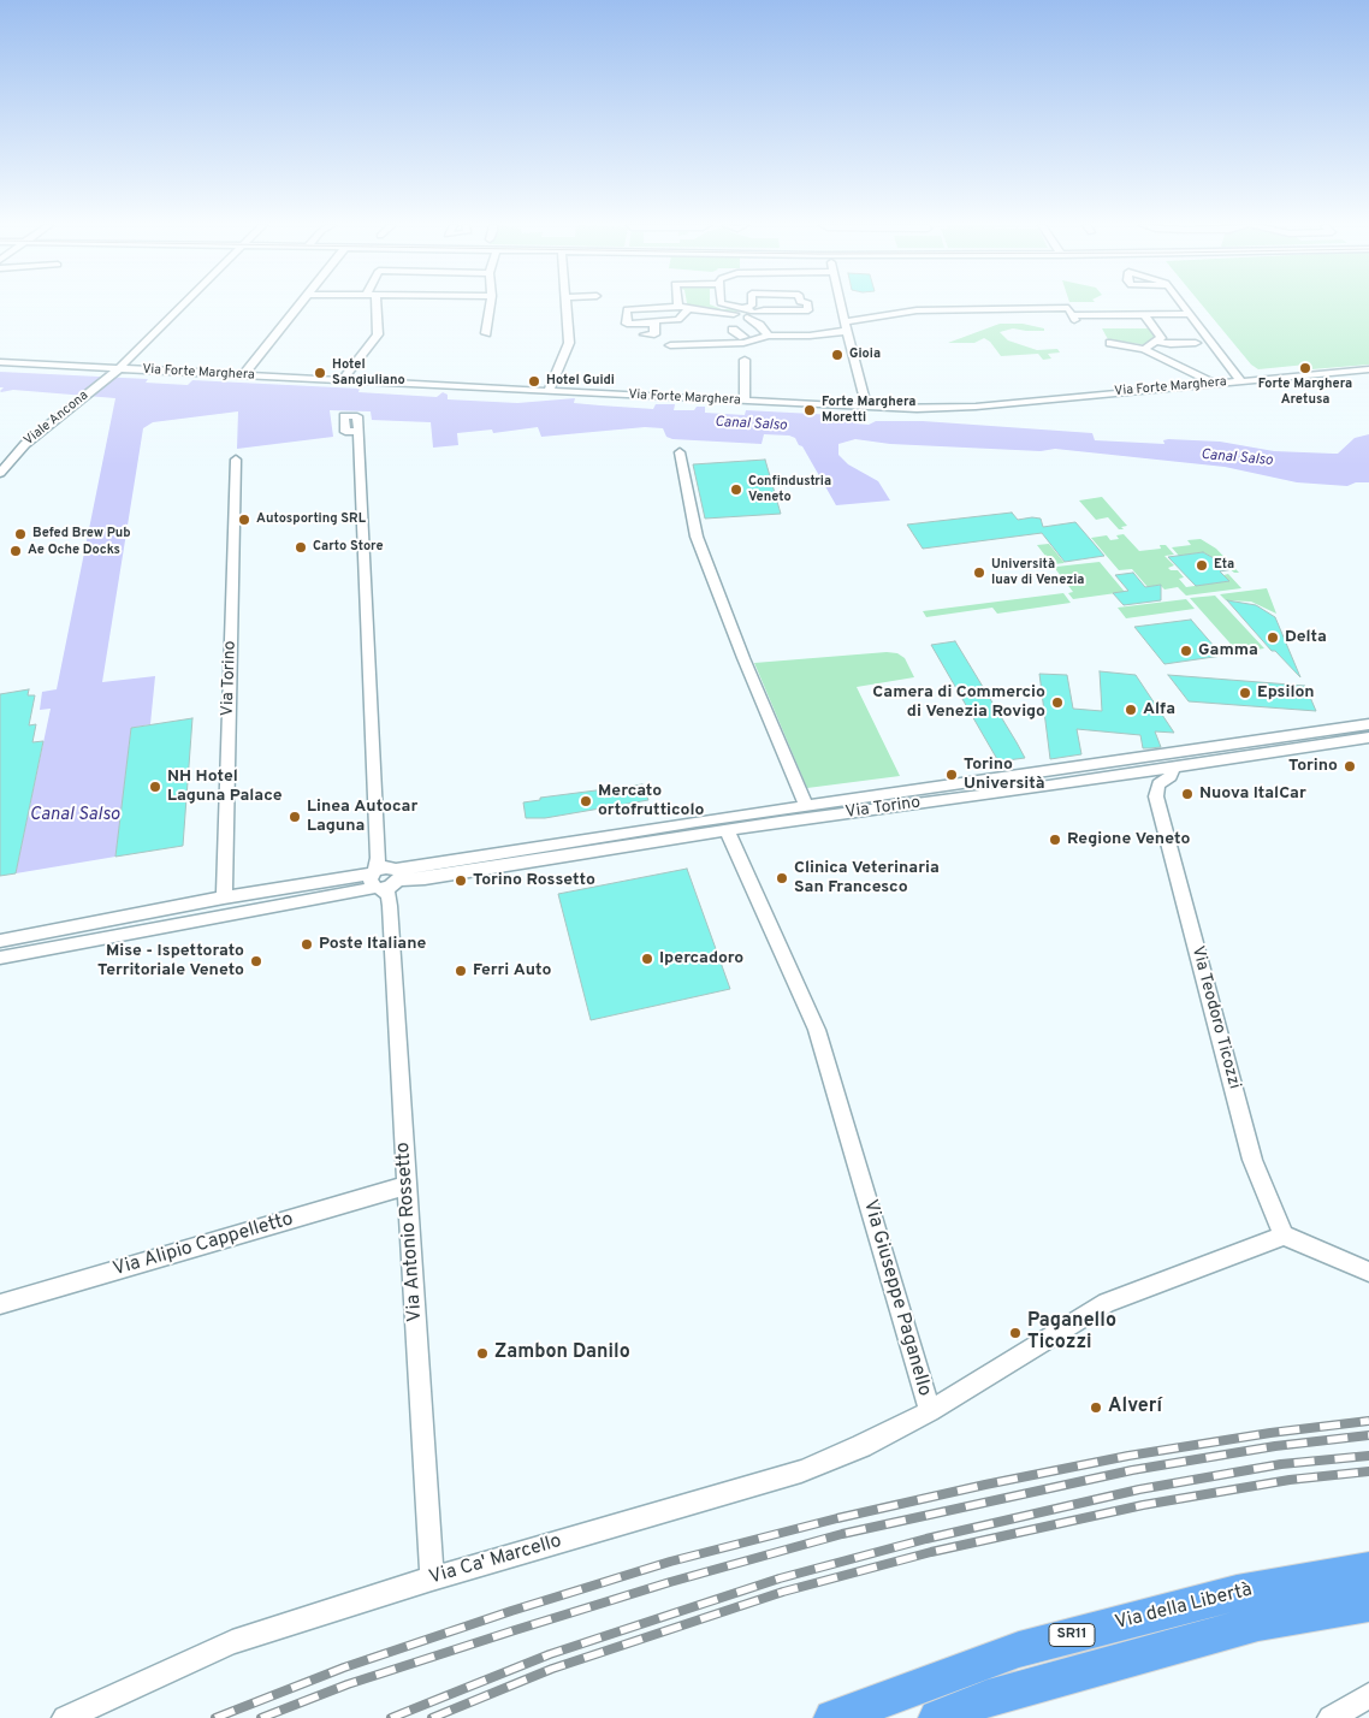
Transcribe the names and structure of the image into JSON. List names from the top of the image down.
{
  "streets": {
    "highway": ["Via della Libertà", "SR11"],
    "street": [
      "Via Forte Marghera",
      "Viale Ancona",
      "Via Torino",
      "Via Teodoro Ticozzi",
      "Via Antonio Rossetto",
      "Via Alipio Cappelletto",
      "Via Giuseppe Paganello",
      "Via Ca' Marcello"
    ]
  },
  "crossings": [
    ["Via Forte Marghera", "Viale Ancona"],
    ["Via Torino", "Via Antonio Rossetto"],
    ["Via Torino", "Via Giuseppe Paganello"],
    ["Via Teodoro Ticozzi", "Via Giuseppe Paganello"],
    ["Via Antonio Rossetto", "Via Alipio Cappelletto"],
    ["Via Antonio Rossetto", "Via Ca' Marcello"],
    ["Via Giuseppe Paganello", "Via Ca' Marcello"]
  ],
  "water": ["Canal Salso"],
  "places": [
    "Gioia",
    "Forte Marghera Aretusa",
    "Hotel Sangiuliano",
    "Hotel Guidi",
    "Forte Marghera Moretti",
    "Confindustria Veneto",
    "Autosporting SRL",
    "Befed Brew Pub",
    "Carto Store",
    "Ae Oche Docks",
    "Eta",
    "Università Iuav di Venezia",
    "Delta",
    "Gamma",
    "Epsilon",
    "Camera di Commercio di Venezia Rovigo",
    "Alfa",
    "Torino",
    "Torino Università",
    "NH Hotel Laguna Palace",
    "Nuova ItalCar",
    "Mercato ortofrutticolo",
    "Linea Autocar Laguna",
    "Regione Veneto",
    "Clinica Veterinaria San Francesco",
    "Torino Rossetto",
    "Poste Italiane",
    "Ipercadoro",
    "Mise - Ispettorato Territoriale Veneto",
    "Ferri Auto",
    "Paganello Ticozzi",
    "Zambon Danilo",
    "Alverí"
  ]
}
